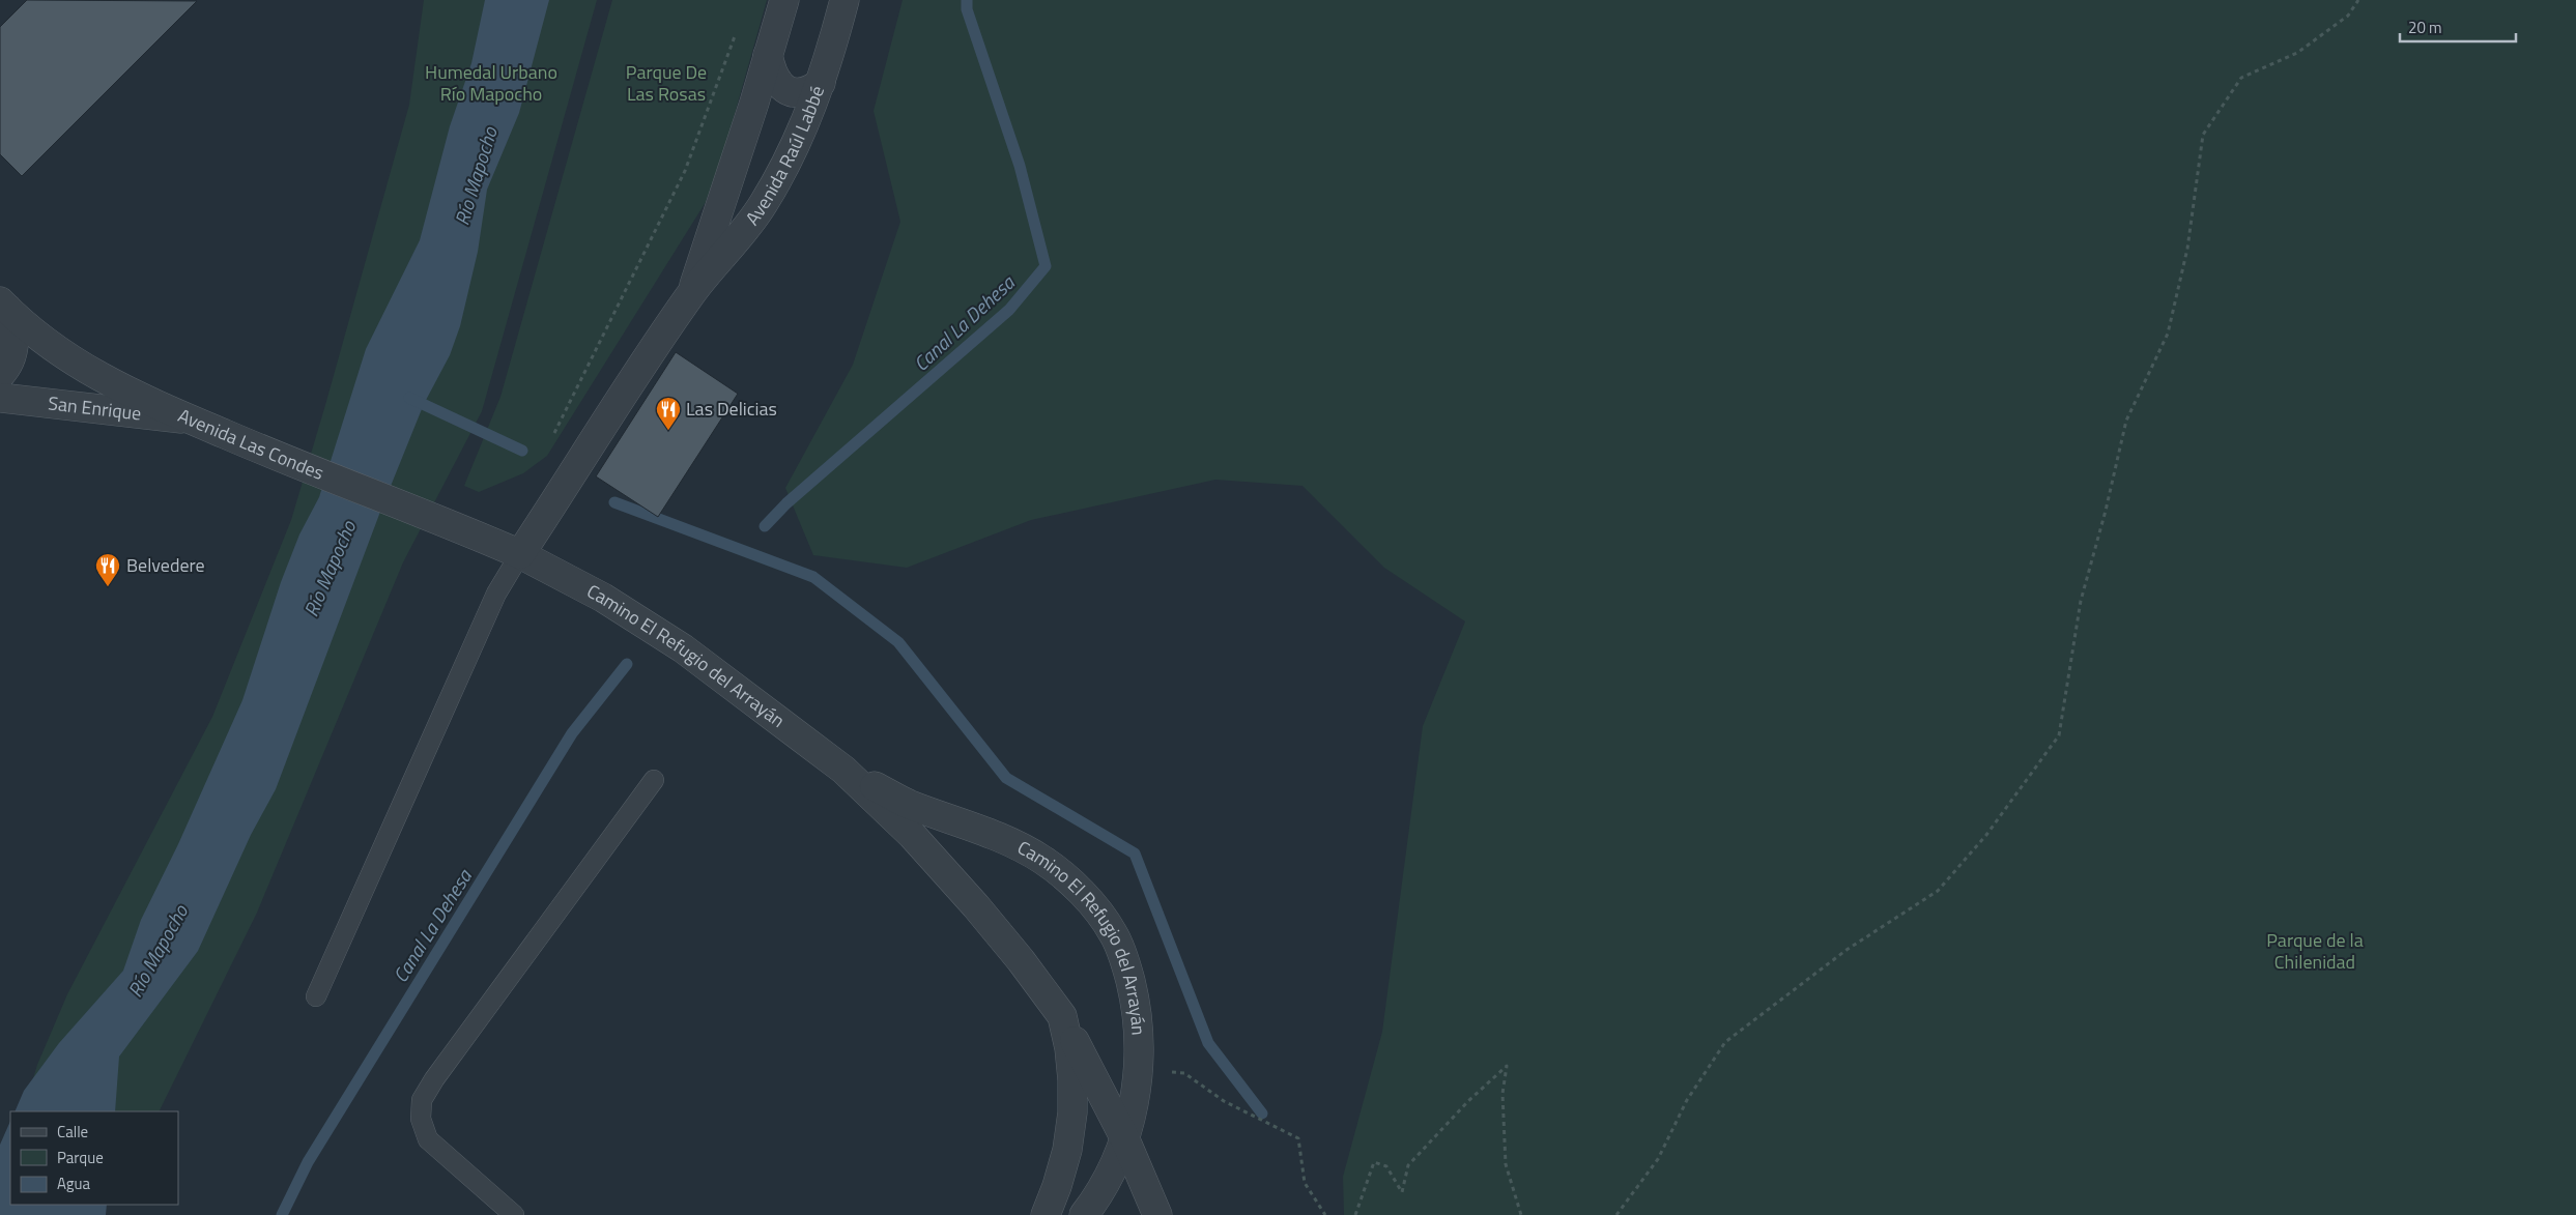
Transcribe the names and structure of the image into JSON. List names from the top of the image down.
{
  "streets": {
    "street": [
      "Avenida Raúl Labbé",
      "San Enrique",
      "Avenida Las Condes",
      "Camino El Refugio del Arrayán"
    ]
  },
  "crossings": [
    ["Avenida Raúl Labbé", "Avenida Las Condes"],
    ["Avenida Raúl Labbé", "Camino El Refugio del Arrayán"],
    ["San Enrique", "Avenida Las Condes"],
    ["Avenida Las Condes", "Camino El Refugio del Arrayán"]
  ],
  "water": ["Río Mapocho", "Canal La Dehesa"],
  "parks": ["Humedal Urbano Río Mapocho", "Parque De Las Rosas", "Parque de la Chilenidad"],
  "places": {
    "restaurant": ["Las Delicias", "Belvedere"]
  },
  "legend": ["Calle", "Parque", "Agua"],
  "scale_bar": "20 m"
}
